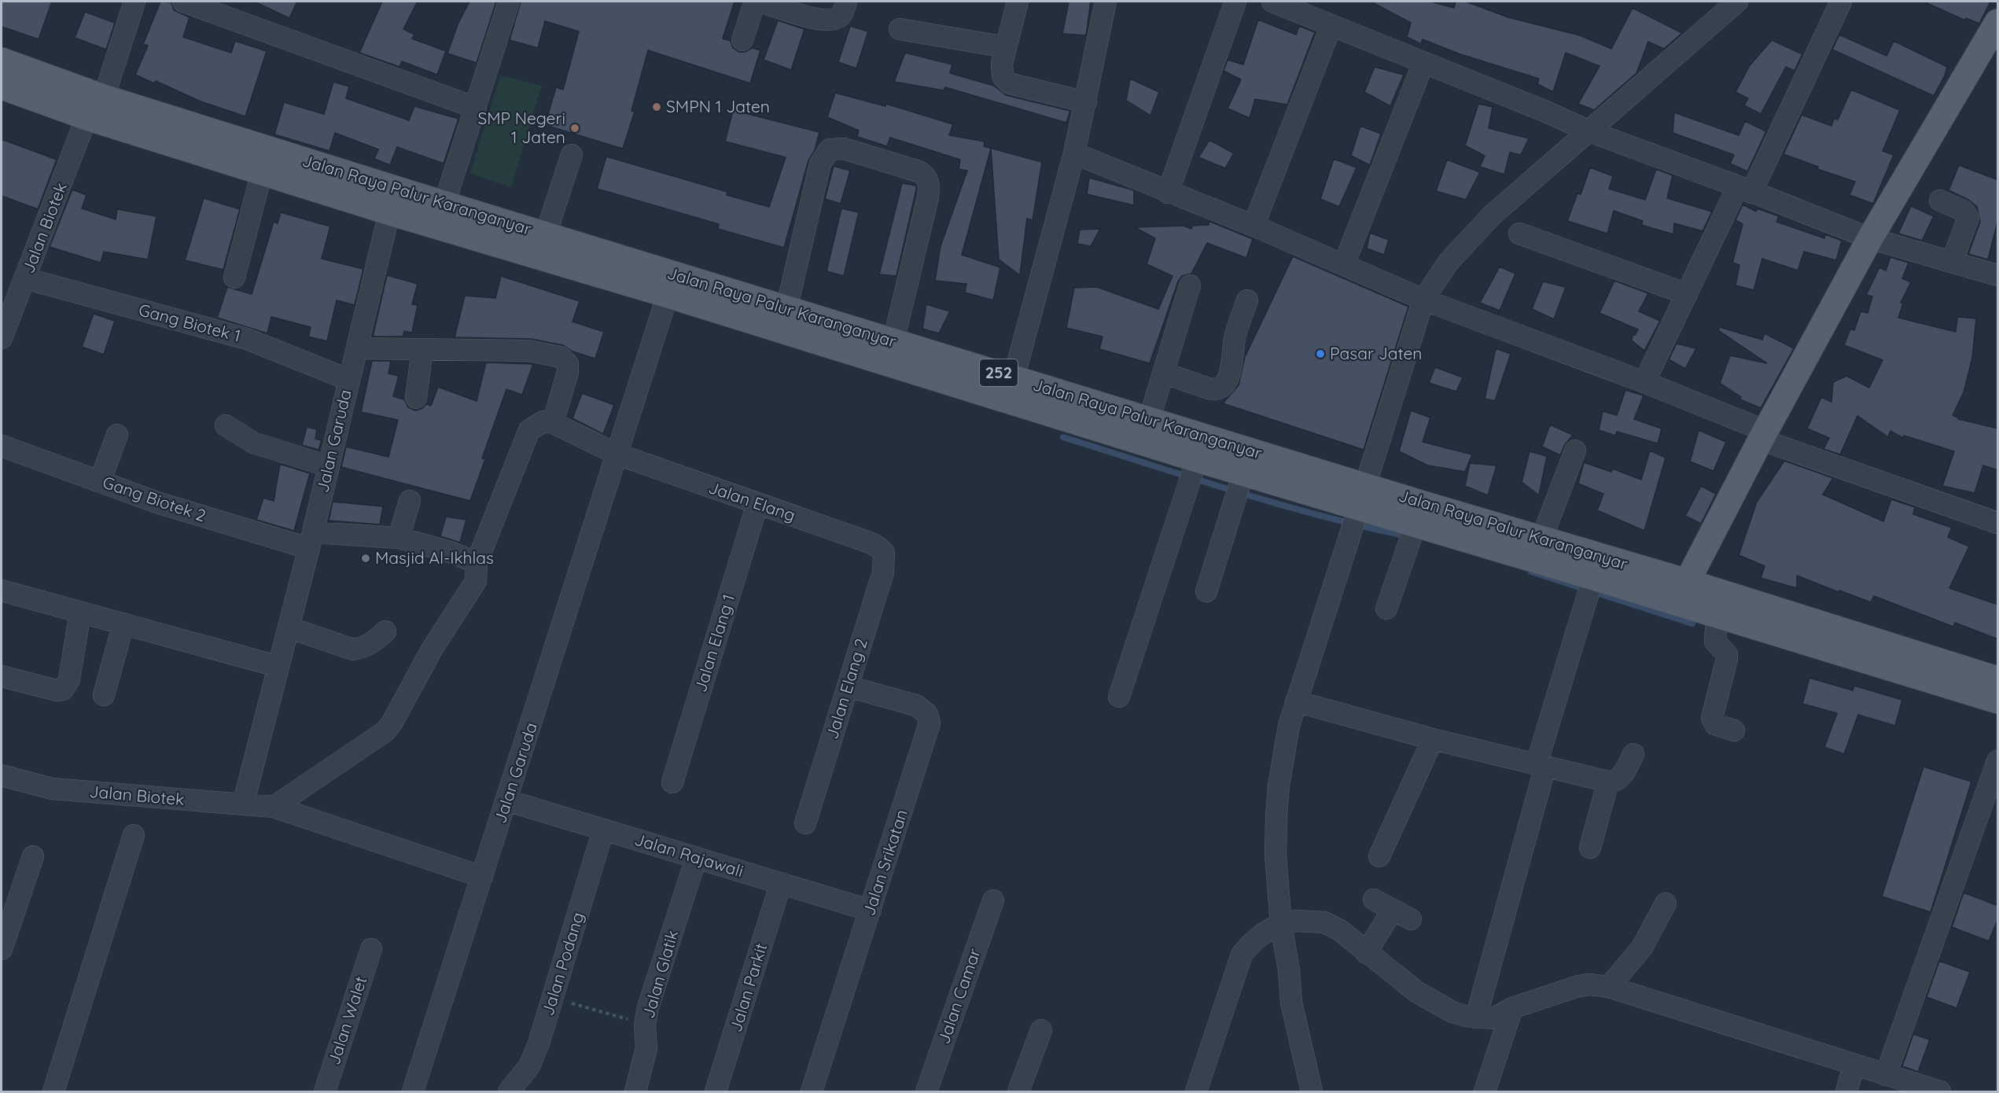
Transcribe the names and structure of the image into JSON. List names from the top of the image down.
{
  "streets": {
    "main road": ["Jalan Raya Palur Karanganyar", "252"],
    "street": [
      "Jalan Biotek",
      "Gang Biotek 1",
      "Jalan Garuda",
      "Gang Biotek 2",
      "Jalan Elang",
      "Jalan Elang 1",
      "Jalan Elang 2",
      "Jalan Rajawali",
      "Jalan Srikatan",
      "Jalan Podang",
      "Jalan Glatik",
      "Jalan Parkit",
      "Jalan Camar",
      "Jalan Walet"
    ]
  },
  "crossings": [
    ["Jalan Raya Palur Karanganyar", "Jalan Biotek"],
    ["Jalan Raya Palur Karanganyar", "Jalan Garuda"],
    ["Jalan Biotek", "Gang Biotek 1"],
    ["Jalan Biotek", "Jalan Garuda"],
    ["Gang Biotek 1", "Jalan Garuda"],
    ["Jalan Garuda", "Gang Biotek 2"],
    ["Jalan Garuda", "Jalan Elang"],
    ["Jalan Garuda", "Jalan Rajawali"],
    ["Jalan Elang", "Jalan Elang 1"],
    ["Jalan Elang", "Jalan Elang 2"],
    ["Jalan Elang 2", "Jalan Srikatan"],
    ["Jalan Rajawali", "Jalan Srikatan"],
    ["Jalan Rajawali", "Jalan Podang"],
    ["Jalan Rajawali", "Jalan Glatik"],
    ["Jalan Rajawali", "Jalan Parkit"]
  ],
  "places": [
    "SMPN 1 Jaten",
    "SMP Negeri 1 Jaten",
    "Pasar Jaten",
    "Masjid Al-Ikhlas"
  ]
}
